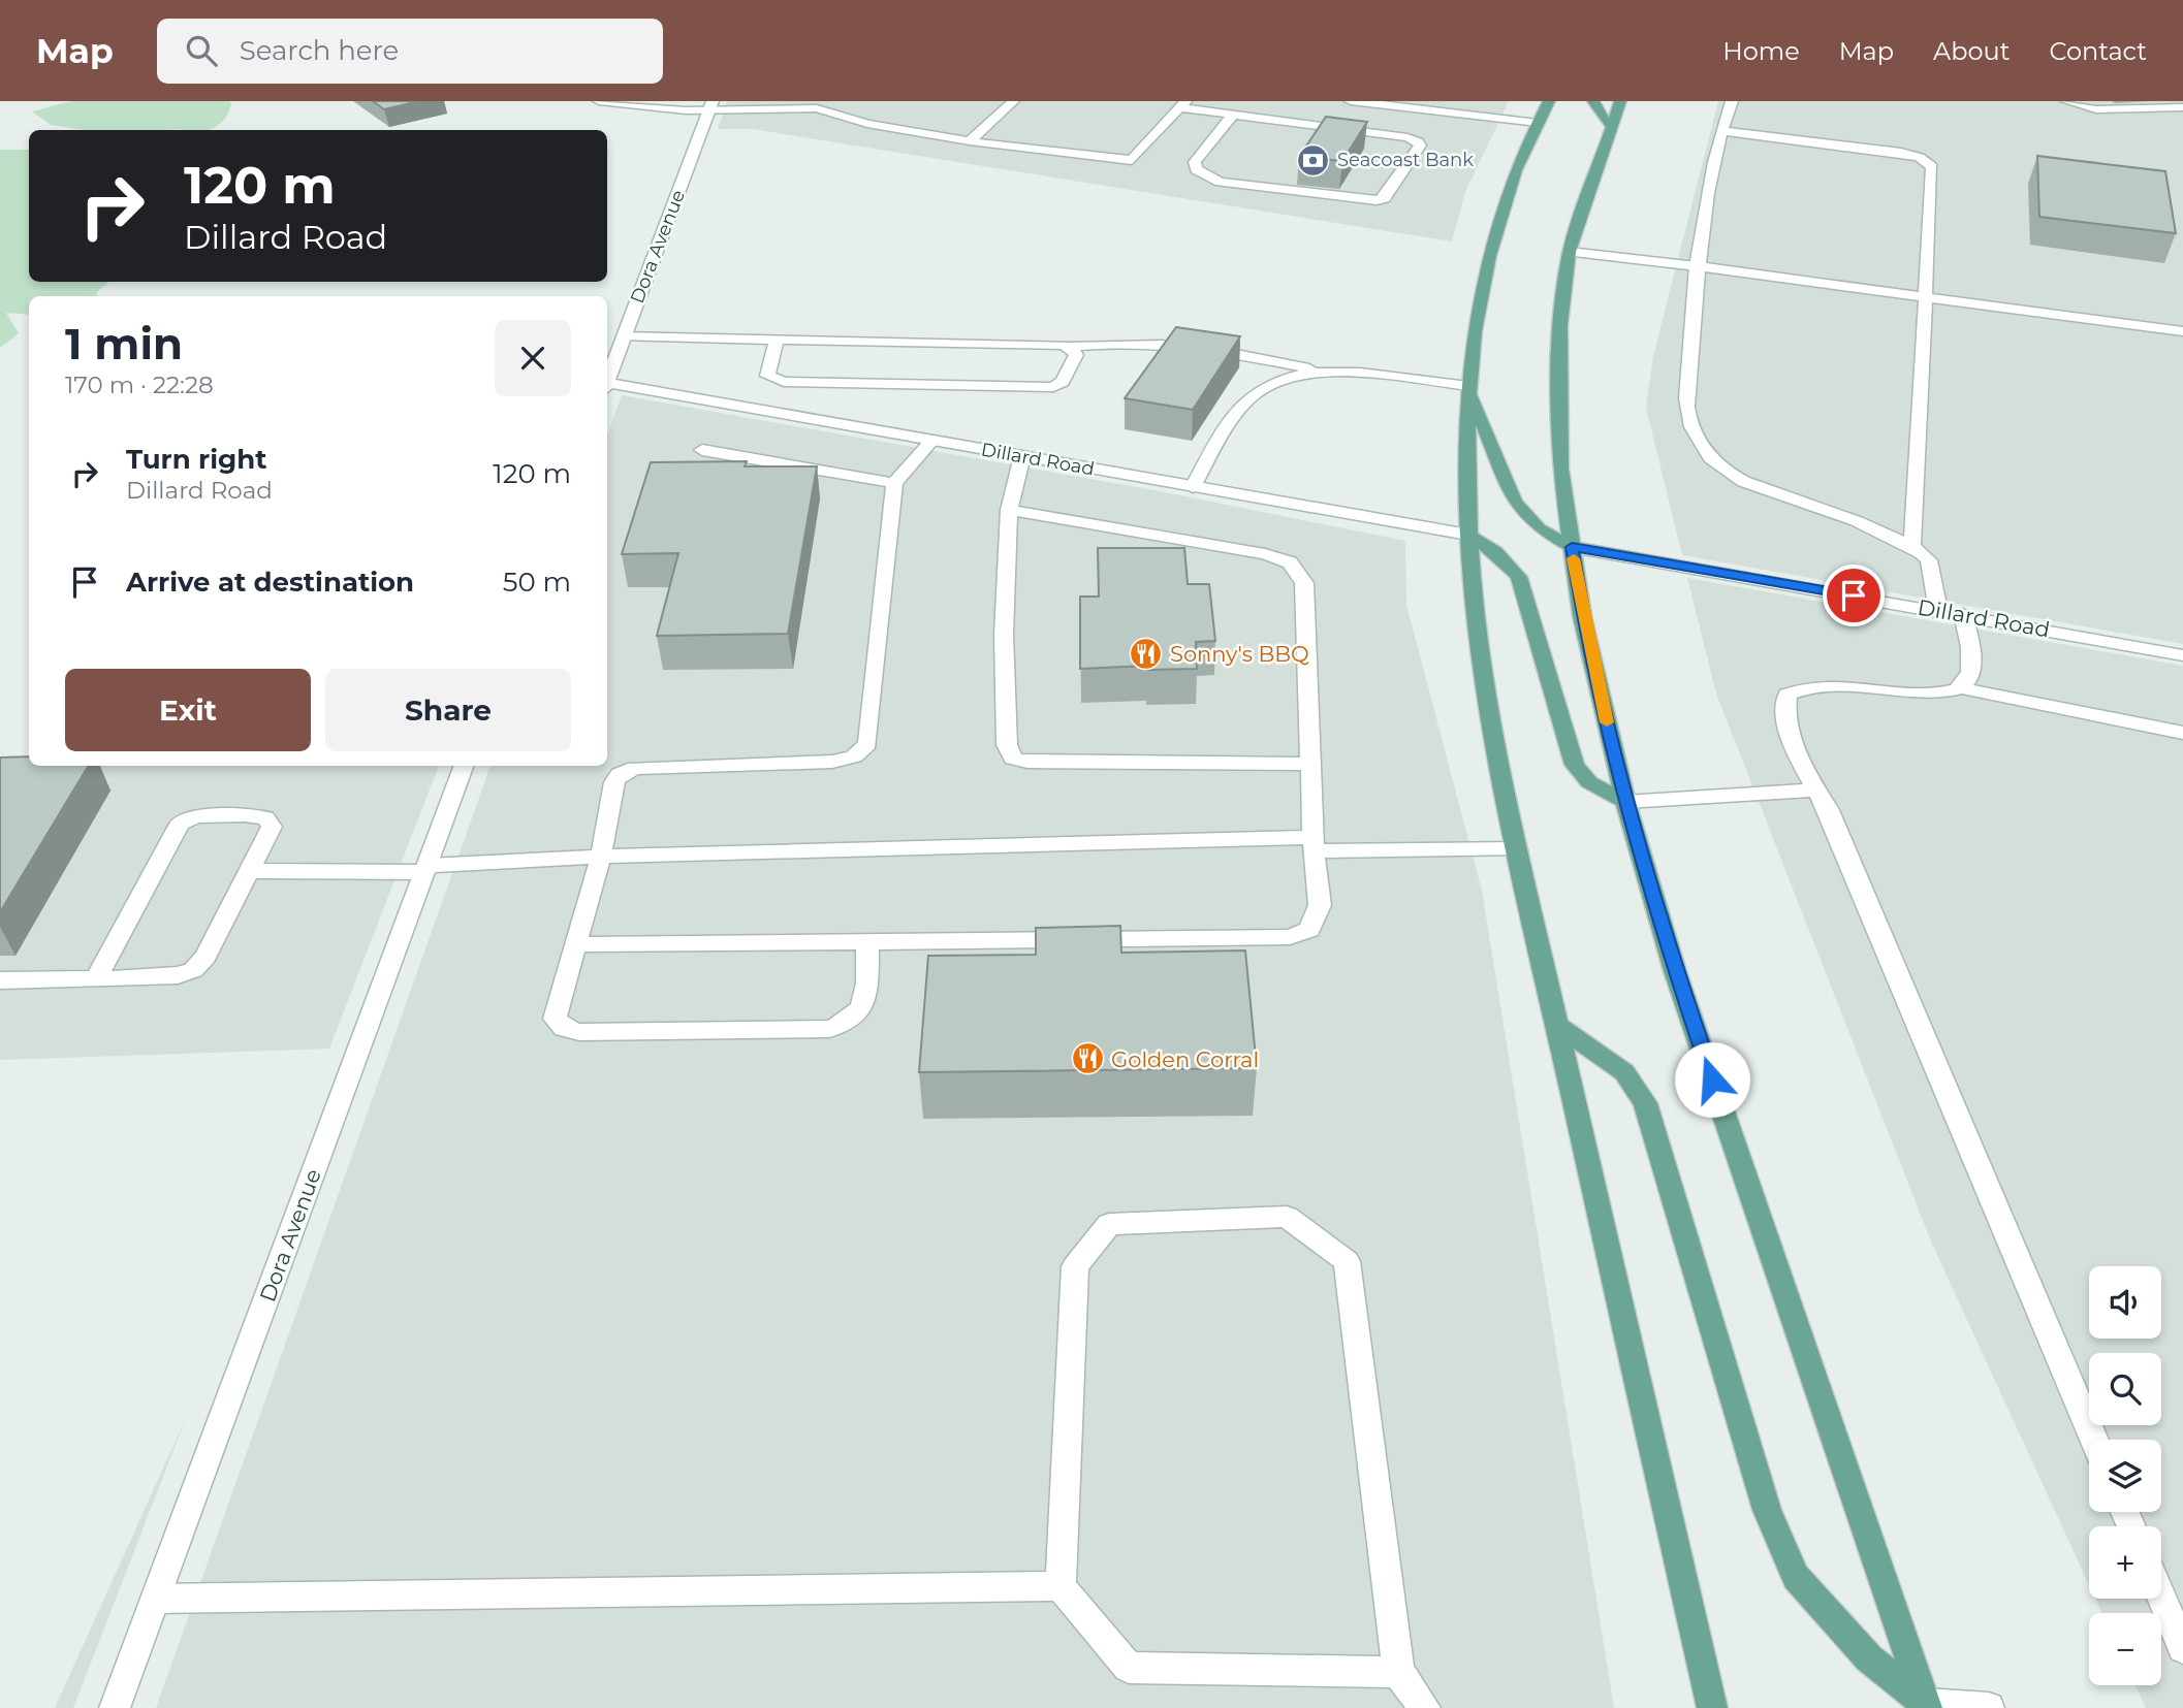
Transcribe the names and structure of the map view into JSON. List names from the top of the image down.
{
  "streets": {
    "street": ["Dora Avenue", "Dillard Road"]
  },
  "places": {
    "bank": ["Seacoast Bank"],
    "restaurant": ["Sonny's BBQ", "Golden Corral"]
  },
  "page": {
    "header": "Map",
    "search": "Search here",
    "nav": [
      "Home",
      "Map",
      "About",
      "Contact"
    ],
    "turn": ["120 m", "Dillard Road"],
    "heading": ["1 min", "170 m · 22:28"],
    "list": [
      {
        "name": "Turn right",
        "note": "Dillard Road",
        "value": "120 m"
      },
      {
        "name": "Arrive at destination",
        "value": "50 m"
      }
    ],
    "buttons": ["Exit", "Share"],
    "map_buttons": ["+", "−"]
  }
}
